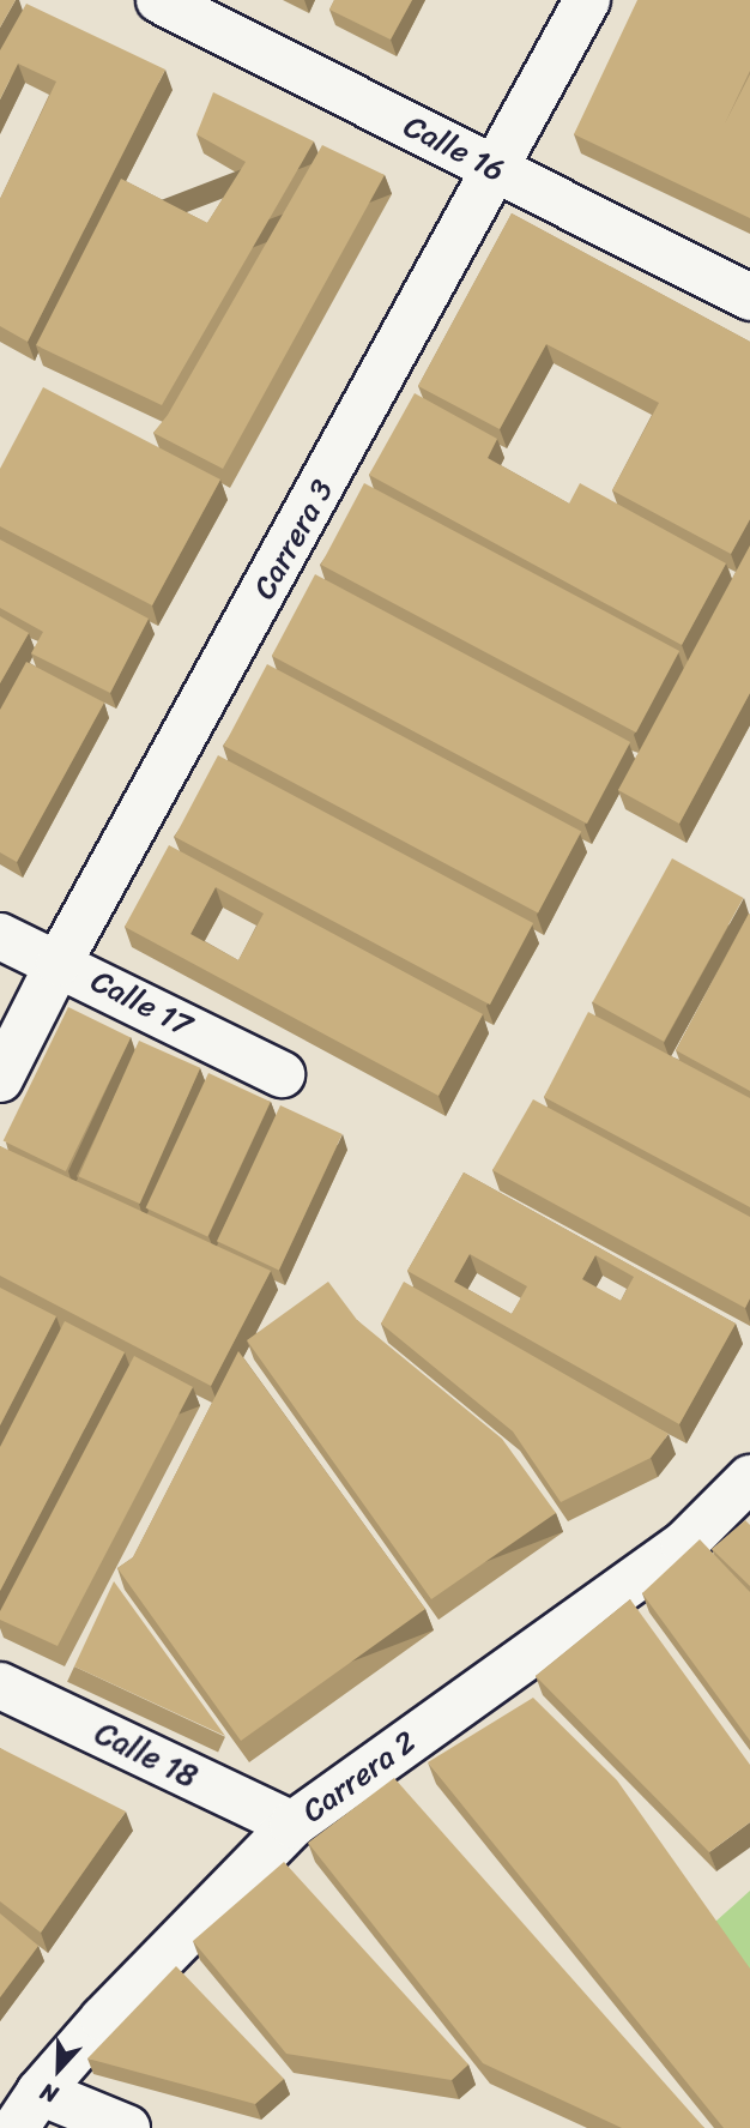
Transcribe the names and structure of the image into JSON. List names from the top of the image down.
{
  "streets": {
    "street": [
      "Calle 16",
      "Carrera 3",
      "Calle 17",
      "Calle 18",
      "Carrera 2"
    ]
  },
  "crossings": [
    ["Calle 16", "Carrera 3"],
    ["Carrera 3", "Calle 17"],
    ["Calle 18", "Carrera 2"]
  ],
  "north": "bottom"
}
